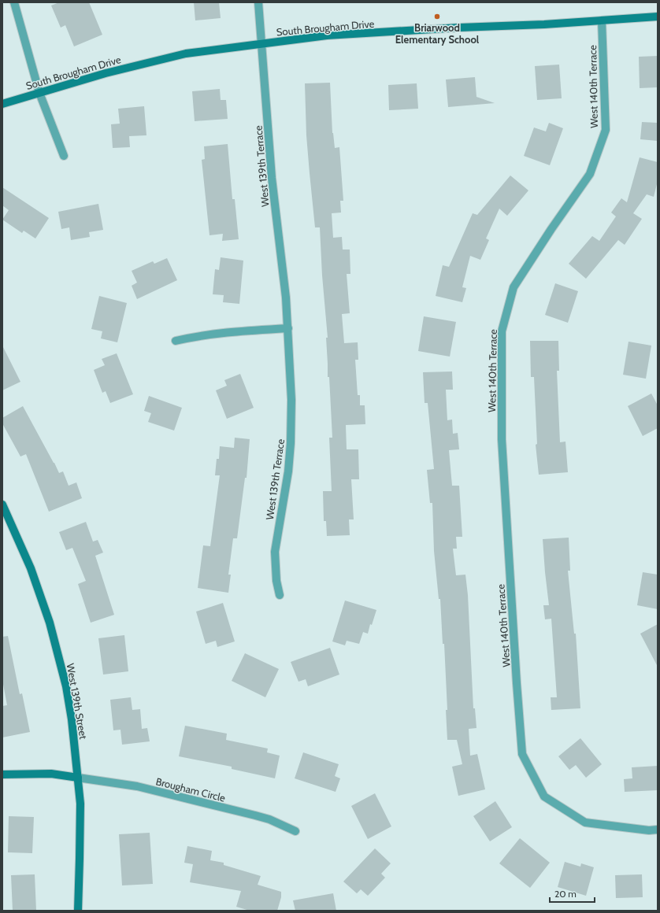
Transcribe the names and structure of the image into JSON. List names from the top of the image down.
{
  "streets": {
    "street": [
      "South Brougham Drive",
      "West 140th Terrace",
      "West 139th Terrace",
      "West 139th Street",
      "Brougham Circle"
    ]
  },
  "crossings": [
    ["South Brougham Drive", "West 140th Terrace"],
    ["South Brougham Drive", "West 139th Terrace"],
    ["West 139th Street", "Brougham Circle"]
  ],
  "places": ["Briarwood Elementary School"],
  "scale_bar": "20 m"
}
